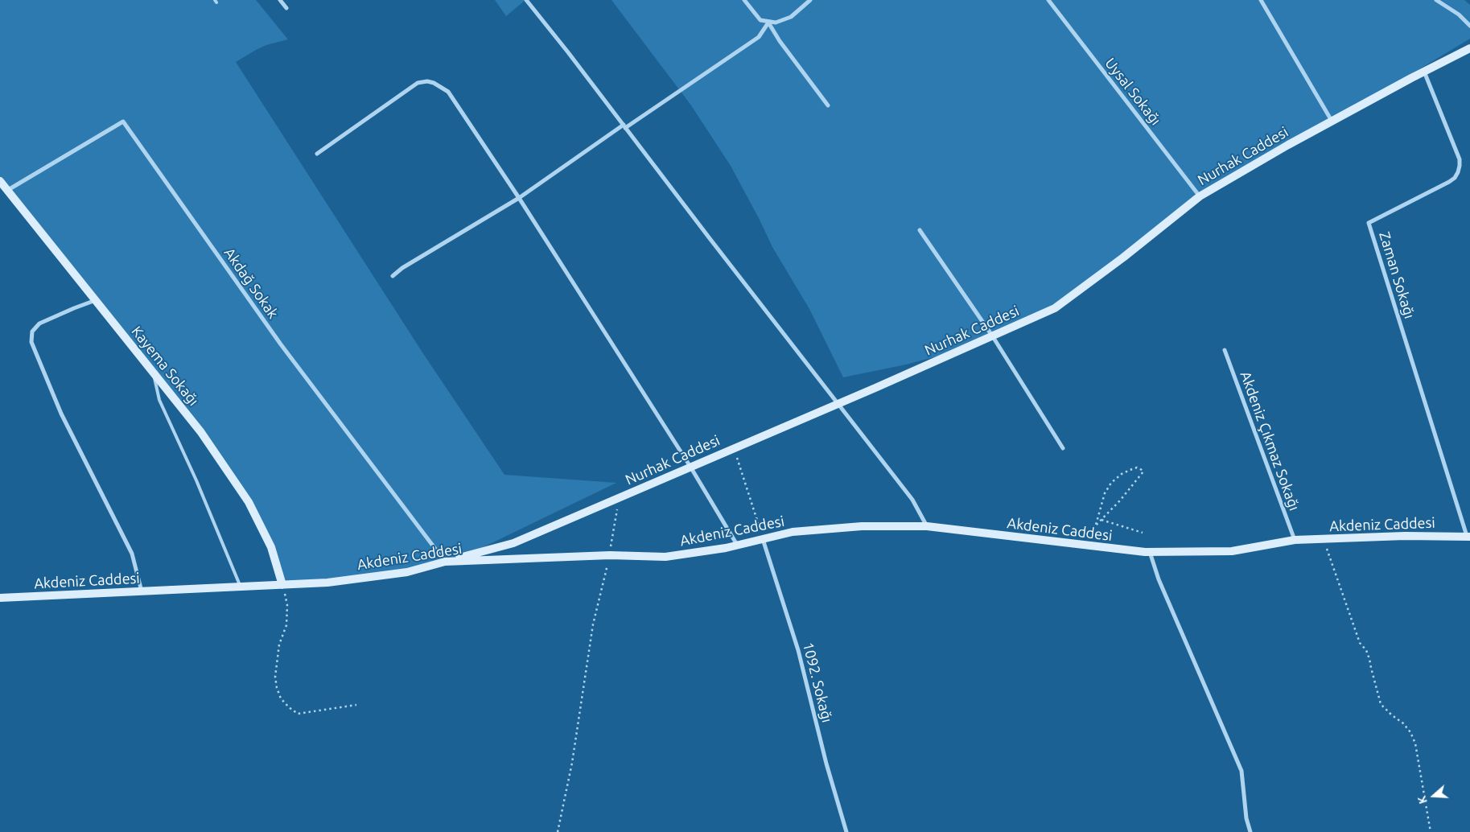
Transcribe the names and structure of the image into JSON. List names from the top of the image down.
{
  "streets": {
    "street": [
      "Uysal Sokağı",
      "Nurhak Caddesi",
      "Zaman Sokağı",
      "Akdağ Sokak",
      "Kayema Sokağı",
      "Akdeniz Çıkmaz Sokağı",
      "Akdeniz Caddesi",
      "1092. Sokağı"
    ]
  },
  "crossings": [
    ["Uysal Sokağı", "Nurhak Caddesi"],
    ["Nurhak Caddesi", "Zaman Sokağı"],
    ["Nurhak Caddesi", "Akdağ Sokak"],
    ["Nurhak Caddesi", "Akdeniz Caddesi"],
    ["Zaman Sokağı", "Akdeniz Caddesi"],
    ["Akdağ Sokak", "Kayema Sokağı"],
    ["Akdağ Sokak", "Akdeniz Caddesi"],
    ["Kayema Sokağı", "Akdeniz Caddesi"],
    ["Akdeniz Çıkmaz Sokağı", "Akdeniz Caddesi"],
    ["Akdeniz Caddesi", "1092. Sokağı"]
  ],
  "north": "left"
}
